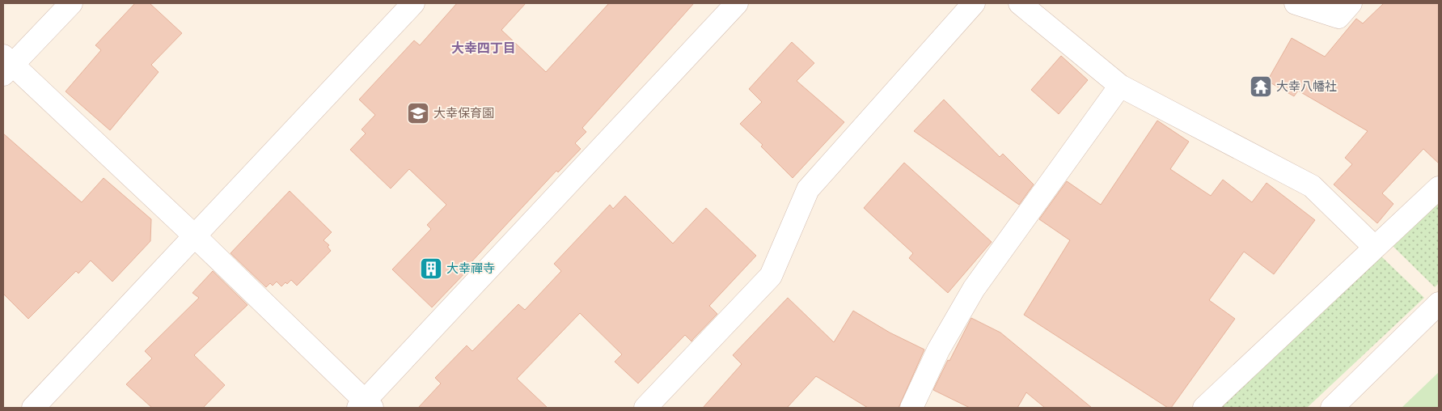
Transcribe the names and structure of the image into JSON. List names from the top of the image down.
{
  "districts": ["大幸四丁目"],
  "places": {
    "temple": ["大幸八幡社"],
    "school or university": ["大幸保育園"],
    "building": ["大幸禪寺"]
  }
}
